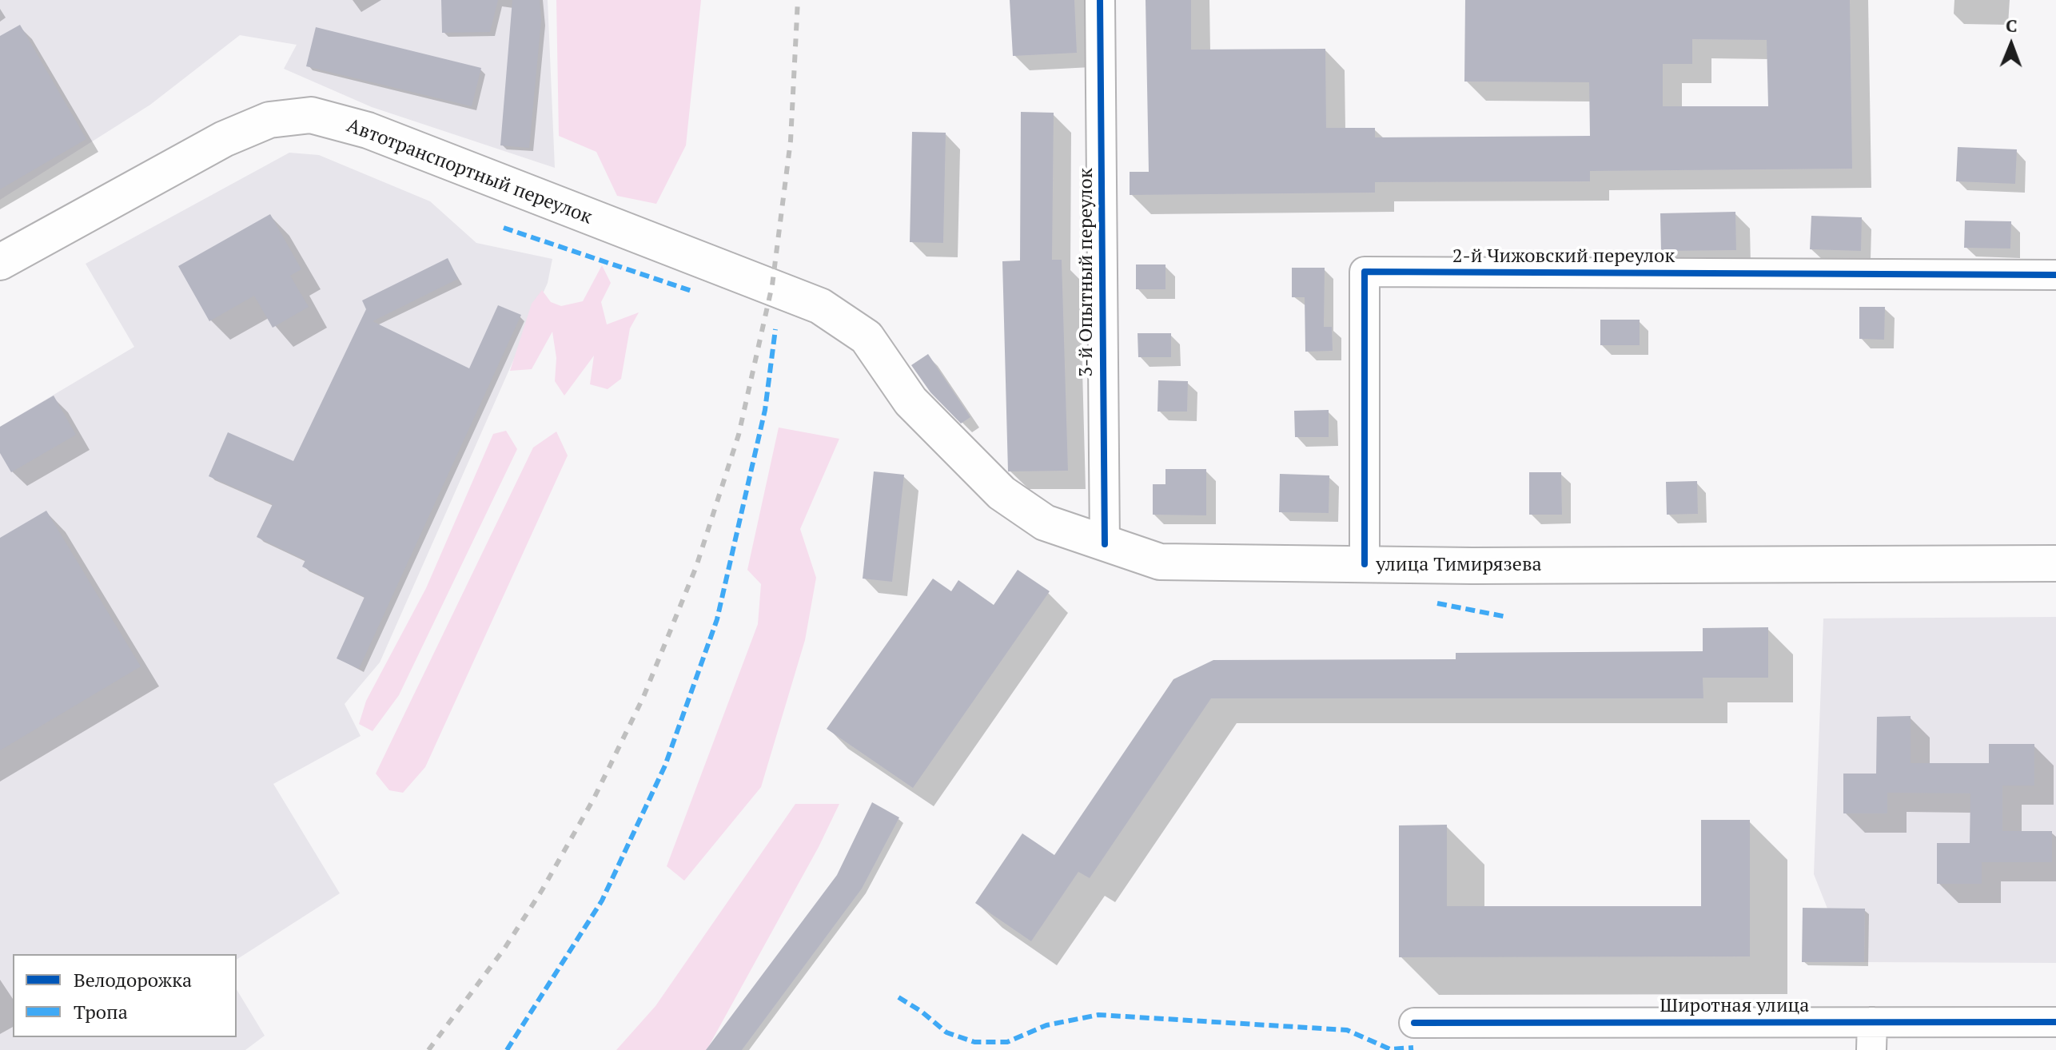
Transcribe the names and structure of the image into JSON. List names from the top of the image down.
{
  "streets": {
    "main road": ["Автотранспортный переулок", "улица Тимирязева"],
    "street": ["2-й Чижовский переулок", "3-й Опытный переулок", "Широтная улица"]
  },
  "crossings": [
    ["Автотранспортный переулок", "улица Тимирязева"],
    ["2-й Чижовский переулок", "улица Тимирязева"],
    ["3-й Опытный переулок", "улица Тимирязева"]
  ],
  "legend": ["Велодорожка", "Тропа"],
  "north": "top"
}
